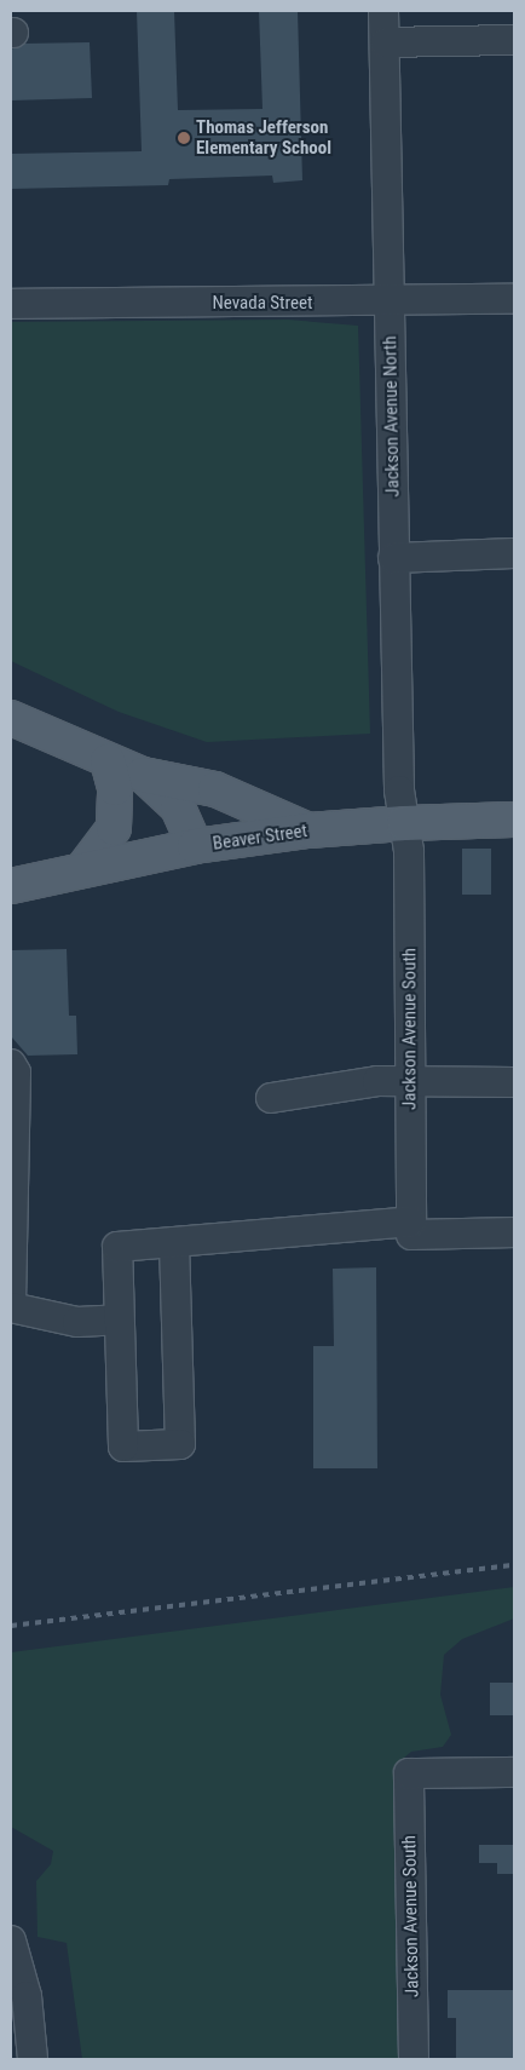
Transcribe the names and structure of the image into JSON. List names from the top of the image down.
{
  "streets": {
    "main road": ["Beaver Street"],
    "street": ["Nevada Street", "Jackson Avenue North", "Jackson Avenue South"]
  },
  "crossings": [
    ["Nevada Street", "Jackson Avenue North"],
    ["Jackson Avenue North", "Beaver Street"],
    ["Jackson Avenue North", "Jackson Avenue South"],
    ["Beaver Street", "Jackson Avenue South"]
  ],
  "places": ["Thomas Jefferson Elementary School"]
}
